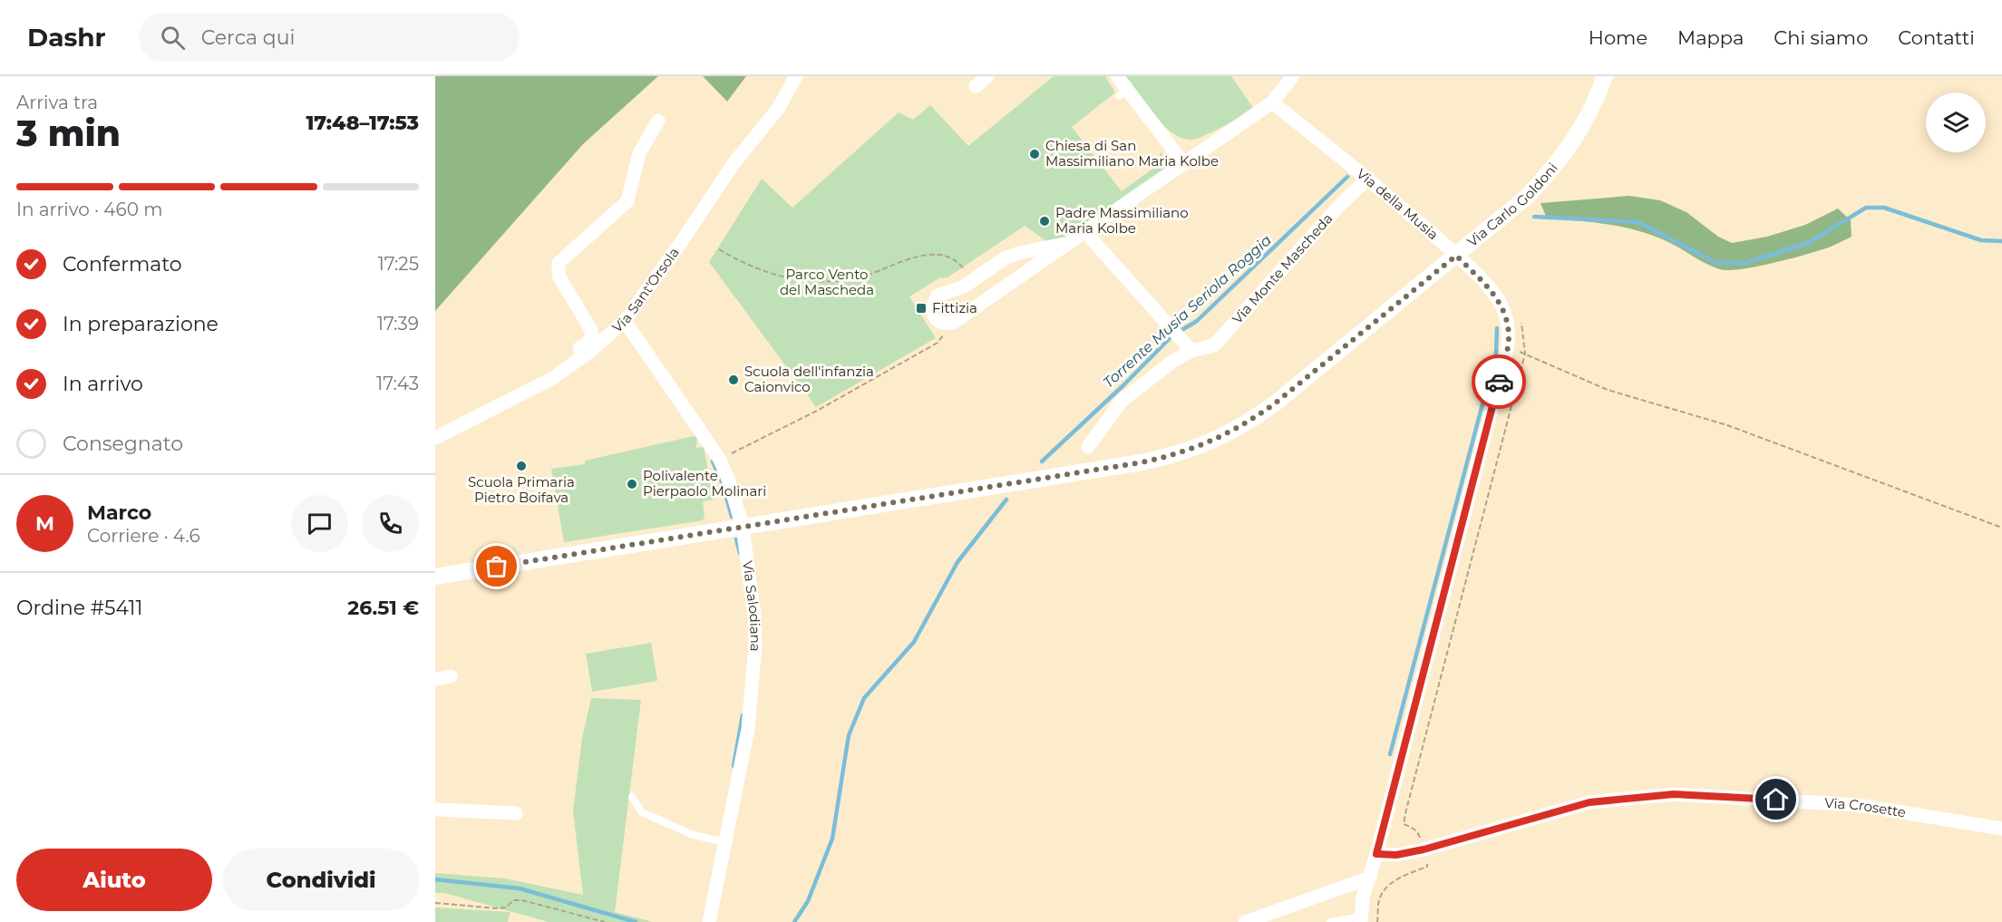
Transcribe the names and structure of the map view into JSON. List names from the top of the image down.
{
  "streets": {
    "street": [
      "Via della Musia",
      "Via Carlo Goldoni",
      "Via Monte Mascheda",
      "Via Sant'Orsola",
      "Via Salodiana",
      "Via Crosette"
    ]
  },
  "crossings": [
    ["Via della Musia", "Via Carlo Goldoni"],
    ["Via della Musia", "Via Monte Mascheda"],
    ["Via della Musia", "Via Crosette"],
    ["Via Carlo Goldoni", "Via Salodiana"],
    ["Via Sant'Orsola", "Via Salodiana"]
  ],
  "water": ["Torrente Musia Seriola Roggia"],
  "parks": ["Parco Vento del Mascheda"],
  "places": {
    "other": [
      "Chiesa di San Massimiliano Maria Kolbe",
      "Padre Massimiliano Maria Kolbe",
      "Scuola dell'infanzia Caionvico",
      "Scuola Primaria Pietro Boifava",
      "Polivalente Pierpaolo Molinari"
    ],
    "transit": ["Fittizia"]
  },
  "page": {
    "header": "Dashr",
    "search": "Cerca qui",
    "nav": [
      "Home",
      "Mappa",
      "Chi siamo",
      "Contatti"
    ],
    "heading": ["3 min", "Arriva tra", "17:48–17:53"],
    "panel": [
      "Marco",
      "Corriere · 4.6",
      "Ordine #5411",
      "26.51 €"
    ],
    "bar": "In arrivo · 460 m",
    "list": [
      ["Confermato", "17:25"],
      ["In preparazione", "17:39"],
      ["In arrivo", "17:43"],
      "Consegnato"
    ],
    "round": "M",
    "buttons": ["Aiuto", "Condividi"]
  }
}
